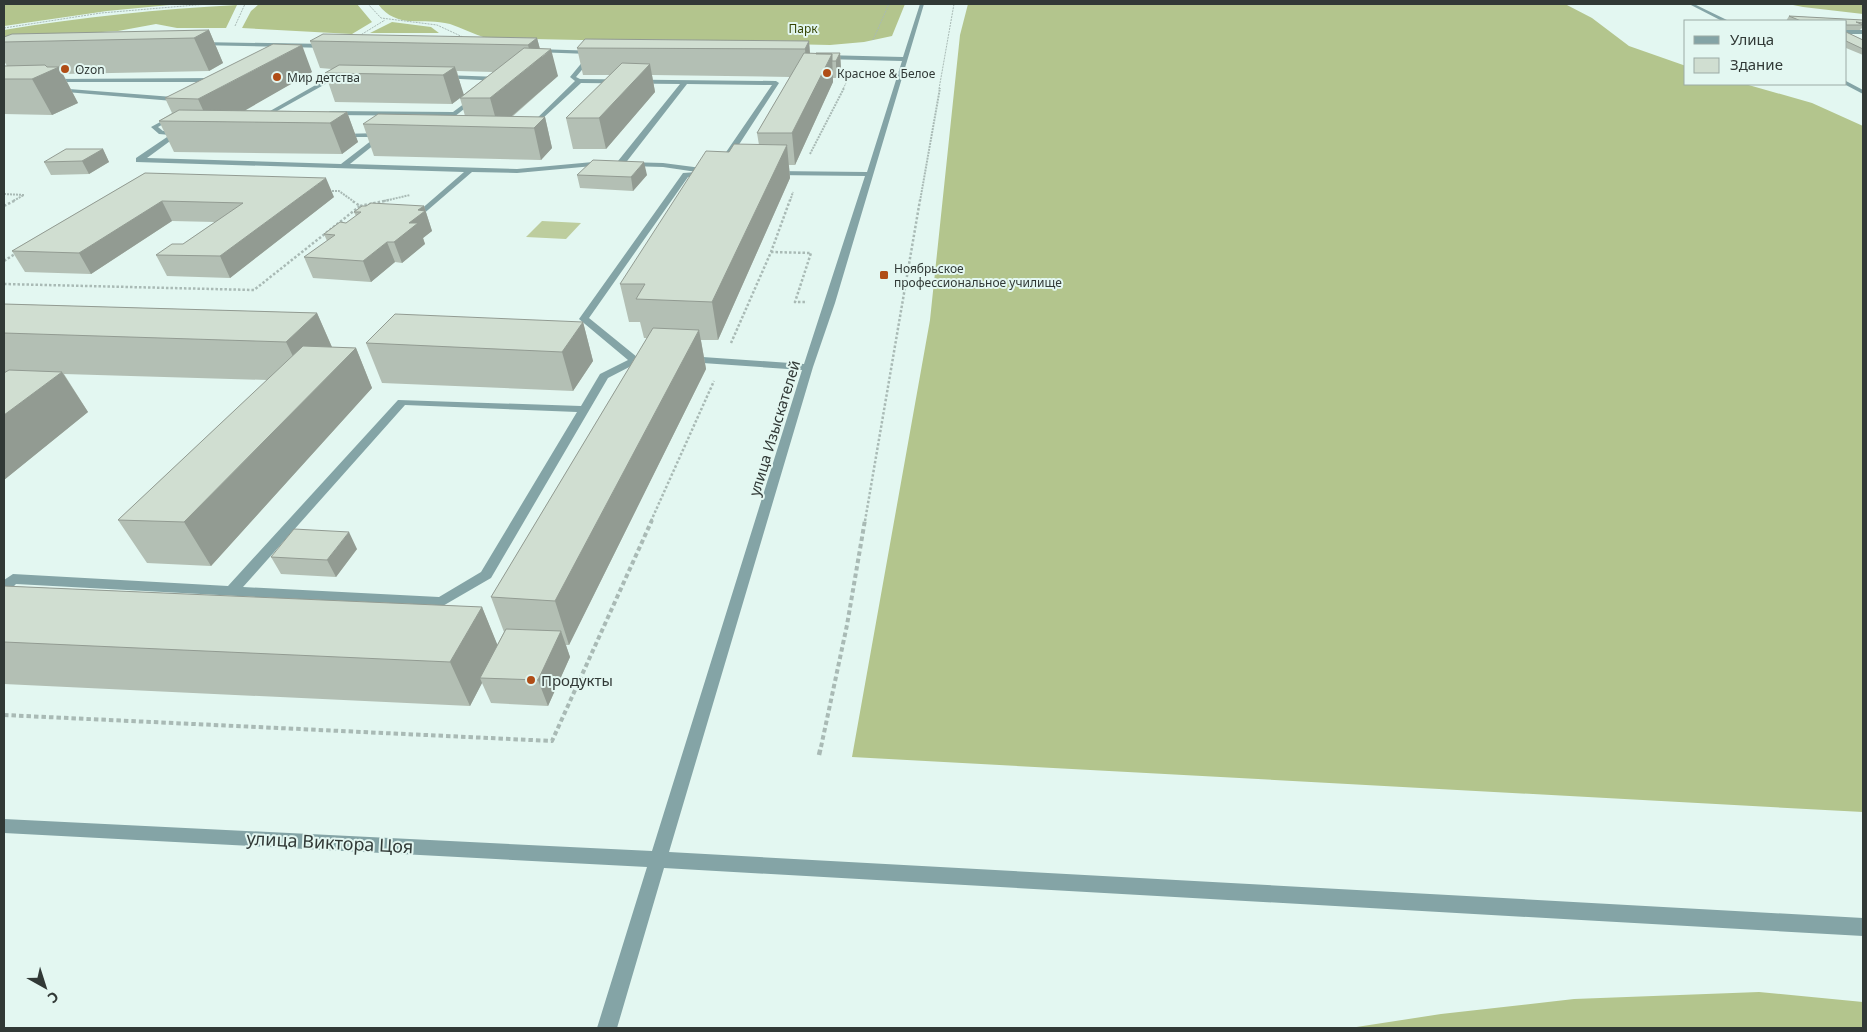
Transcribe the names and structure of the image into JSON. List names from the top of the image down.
{
  "streets": {
    "street": ["улица Изыскателей", "улица Виктора Цоя"]
  },
  "crossings": [
    ["улица Изыскателей", "улица Виктора Цоя"]
  ],
  "parks": ["Парк"],
  "places": {
    "other": [
      "Ozon",
      "Красное & Белое",
      "Мир детства",
      "Продукты"
    ],
    "transit": ["Ноябрьское профессиональное училище"]
  },
  "legend": ["Улица", "Здание"],
  "north": "bottom right"
}
